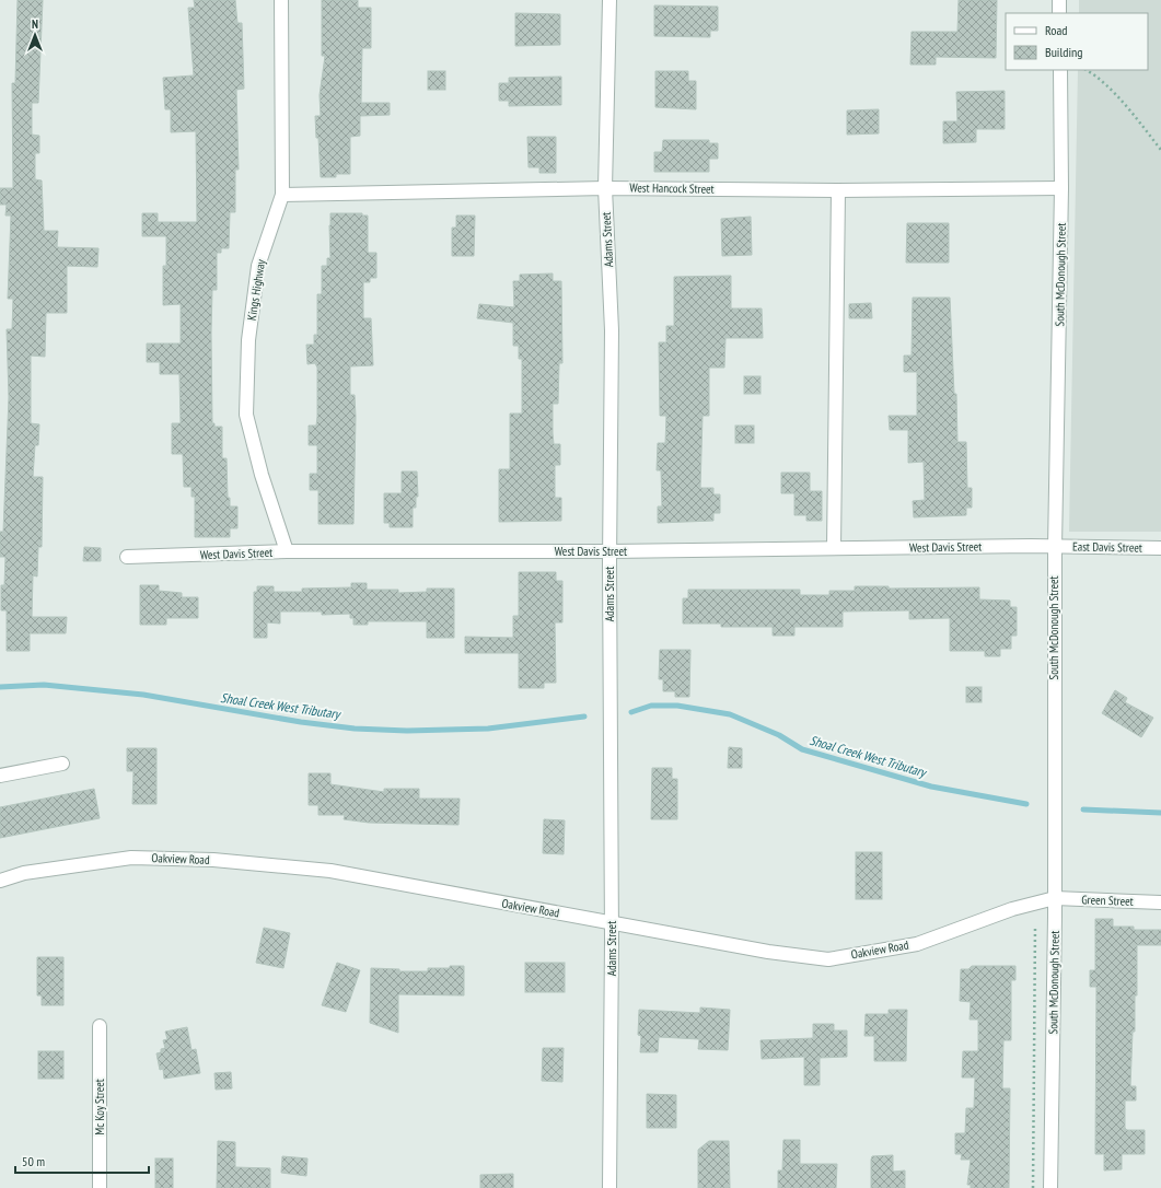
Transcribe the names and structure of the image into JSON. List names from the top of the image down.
{
  "streets": {
    "street": [
      "West Hancock Street",
      "Adams Street",
      "South McDonough Street",
      "Kings Highway",
      "West Davis Street",
      "East Davis Street",
      "Oakview Road",
      "Green Street",
      "Mc Koy Street"
    ]
  },
  "crossings": [
    ["West Hancock Street", "Adams Street"],
    ["West Hancock Street", "South McDonough Street"],
    ["West Hancock Street", "Kings Highway"],
    ["Adams Street", "West Davis Street"],
    ["Adams Street", "Oakview Road"],
    ["South McDonough Street", "West Davis Street"],
    ["South McDonough Street", "East Davis Street"],
    ["South McDonough Street", "Oakview Road"],
    ["South McDonough Street", "Green Street"],
    ["Kings Highway", "West Davis Street"],
    ["West Davis Street", "East Davis Street"],
    ["Oakview Road", "Green Street"]
  ],
  "water": ["Shoal Creek West Tributary"],
  "legend": ["Road", "Building"],
  "scale_bar": "50 m",
  "north": "top"
}
